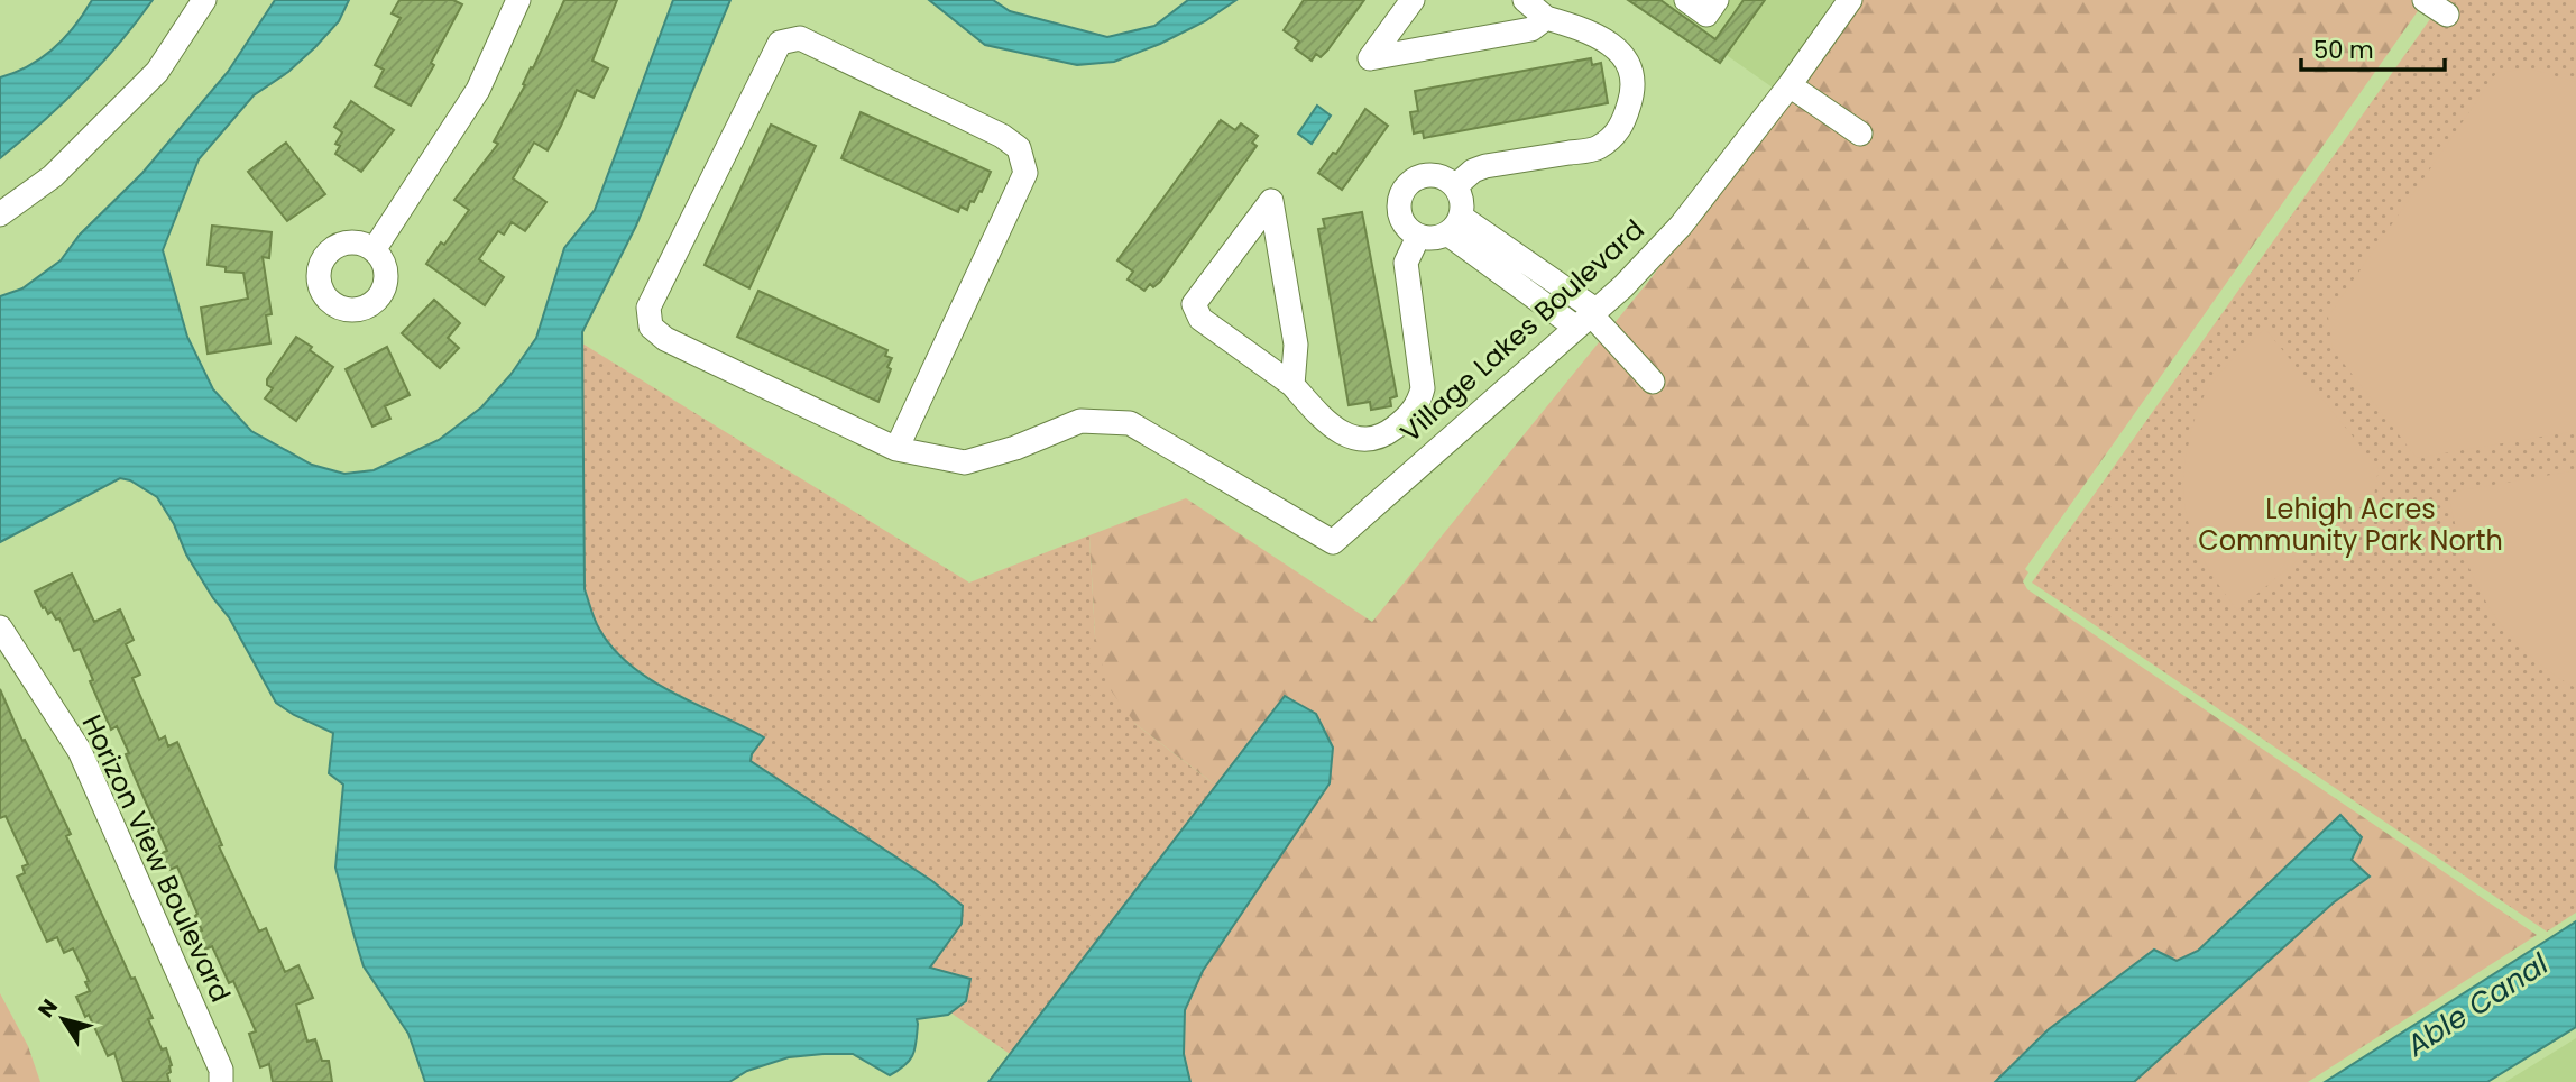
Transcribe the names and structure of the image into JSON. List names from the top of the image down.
{
  "streets": {
    "street": ["Village Lakes Boulevard", "Horizon View Boulevard"]
  },
  "water": ["Able Canal"],
  "parks": ["Lehigh Acres Community Park North"],
  "scale_bar": "50 m",
  "north": "top left"
}
